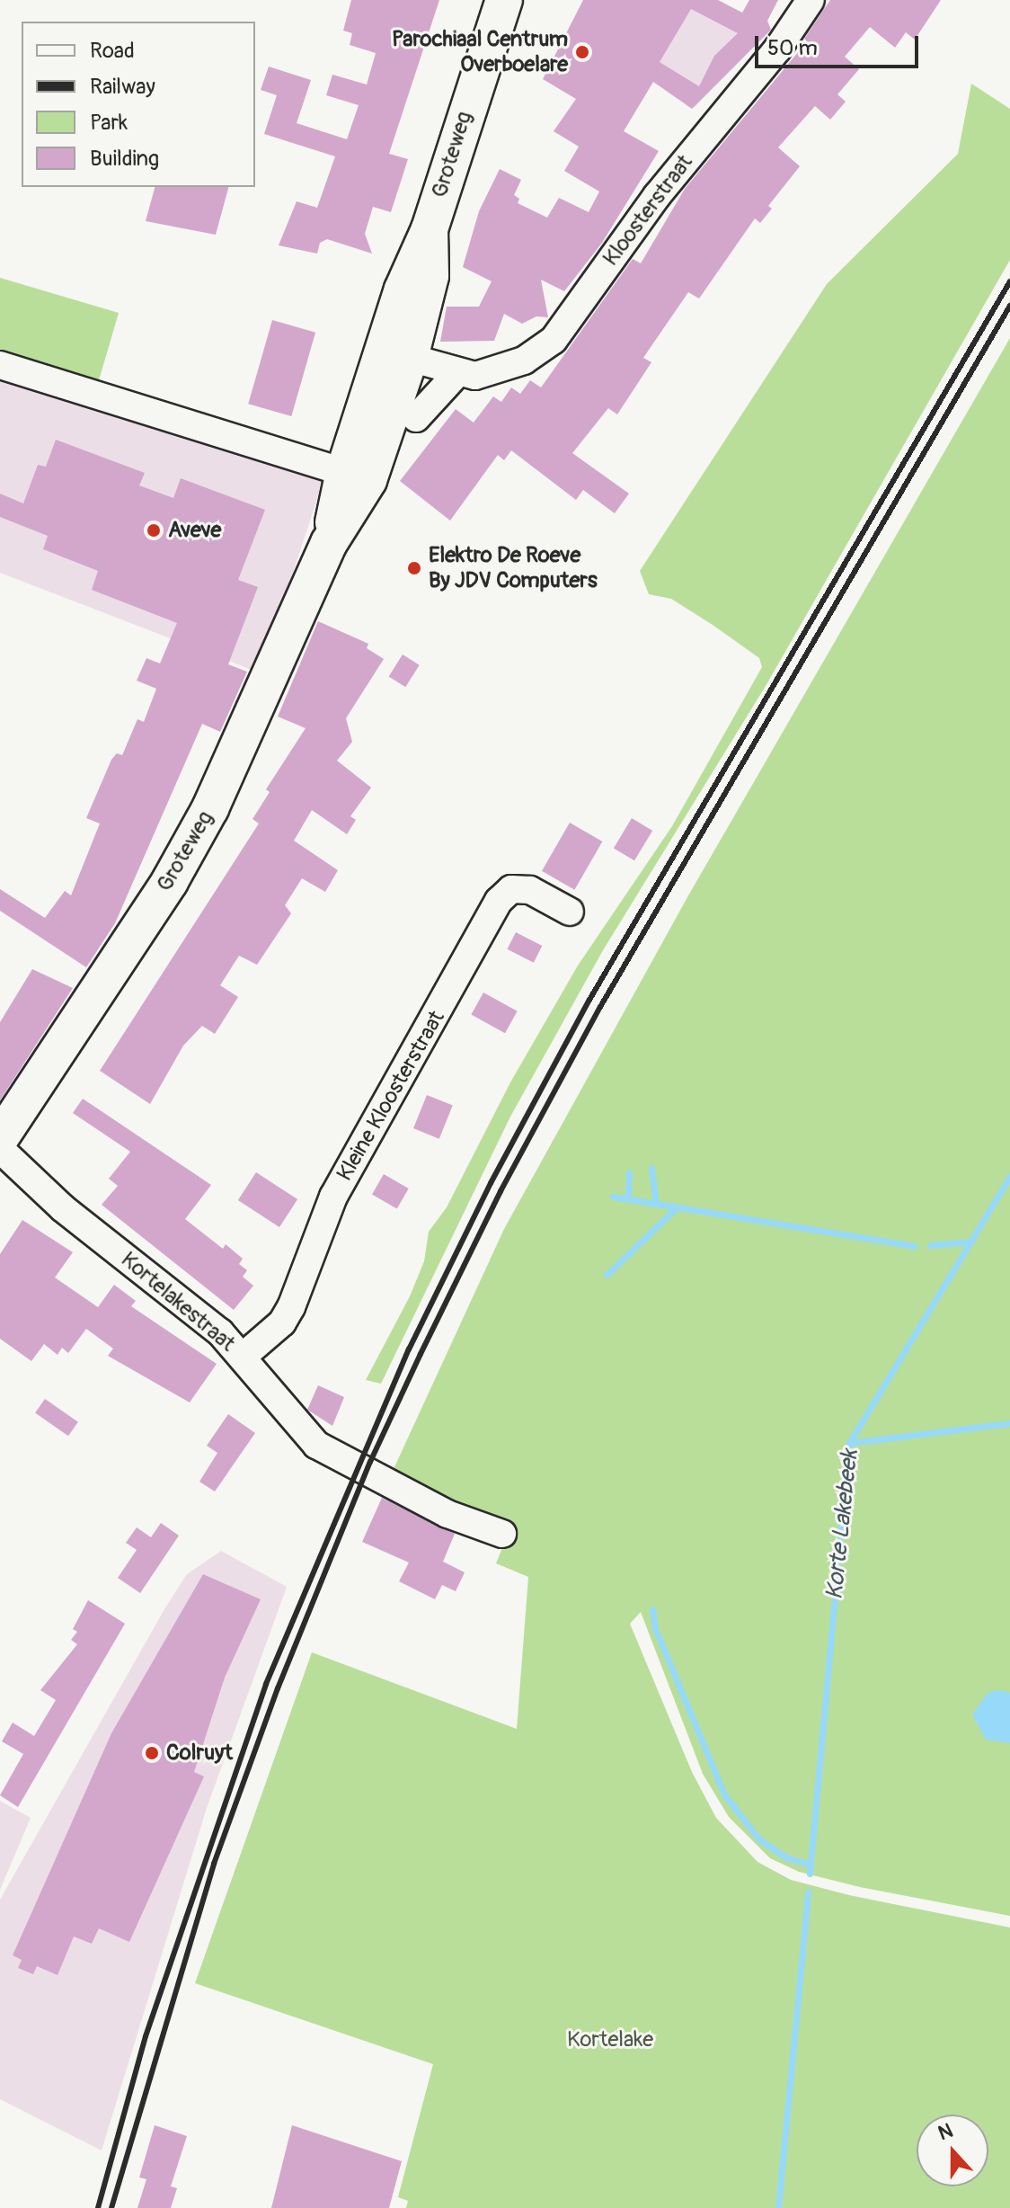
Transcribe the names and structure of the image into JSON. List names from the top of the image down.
{
  "streets": {
    "main road": ["Groteweg"],
    "street": ["Kloosterstraat", "Kleine Kloosterstraat", "Kortelakestraat"]
  },
  "crossings": [
    ["Groteweg", "Kloosterstraat"],
    ["Kleine Kloosterstraat", "Kortelakestraat"]
  ],
  "water": ["Korte Lakebeek"],
  "parks": ["Kortelake"],
  "places": [
    "Parochiaal Centrum Overboelare",
    "Aveve",
    "Elektro De Roeve By JDV Computers",
    "Colruyt"
  ],
  "legend": [
    "Road",
    "Railway",
    "Park",
    "Building"
  ],
  "scale_bar": "50 m",
  "north": "top"
}
